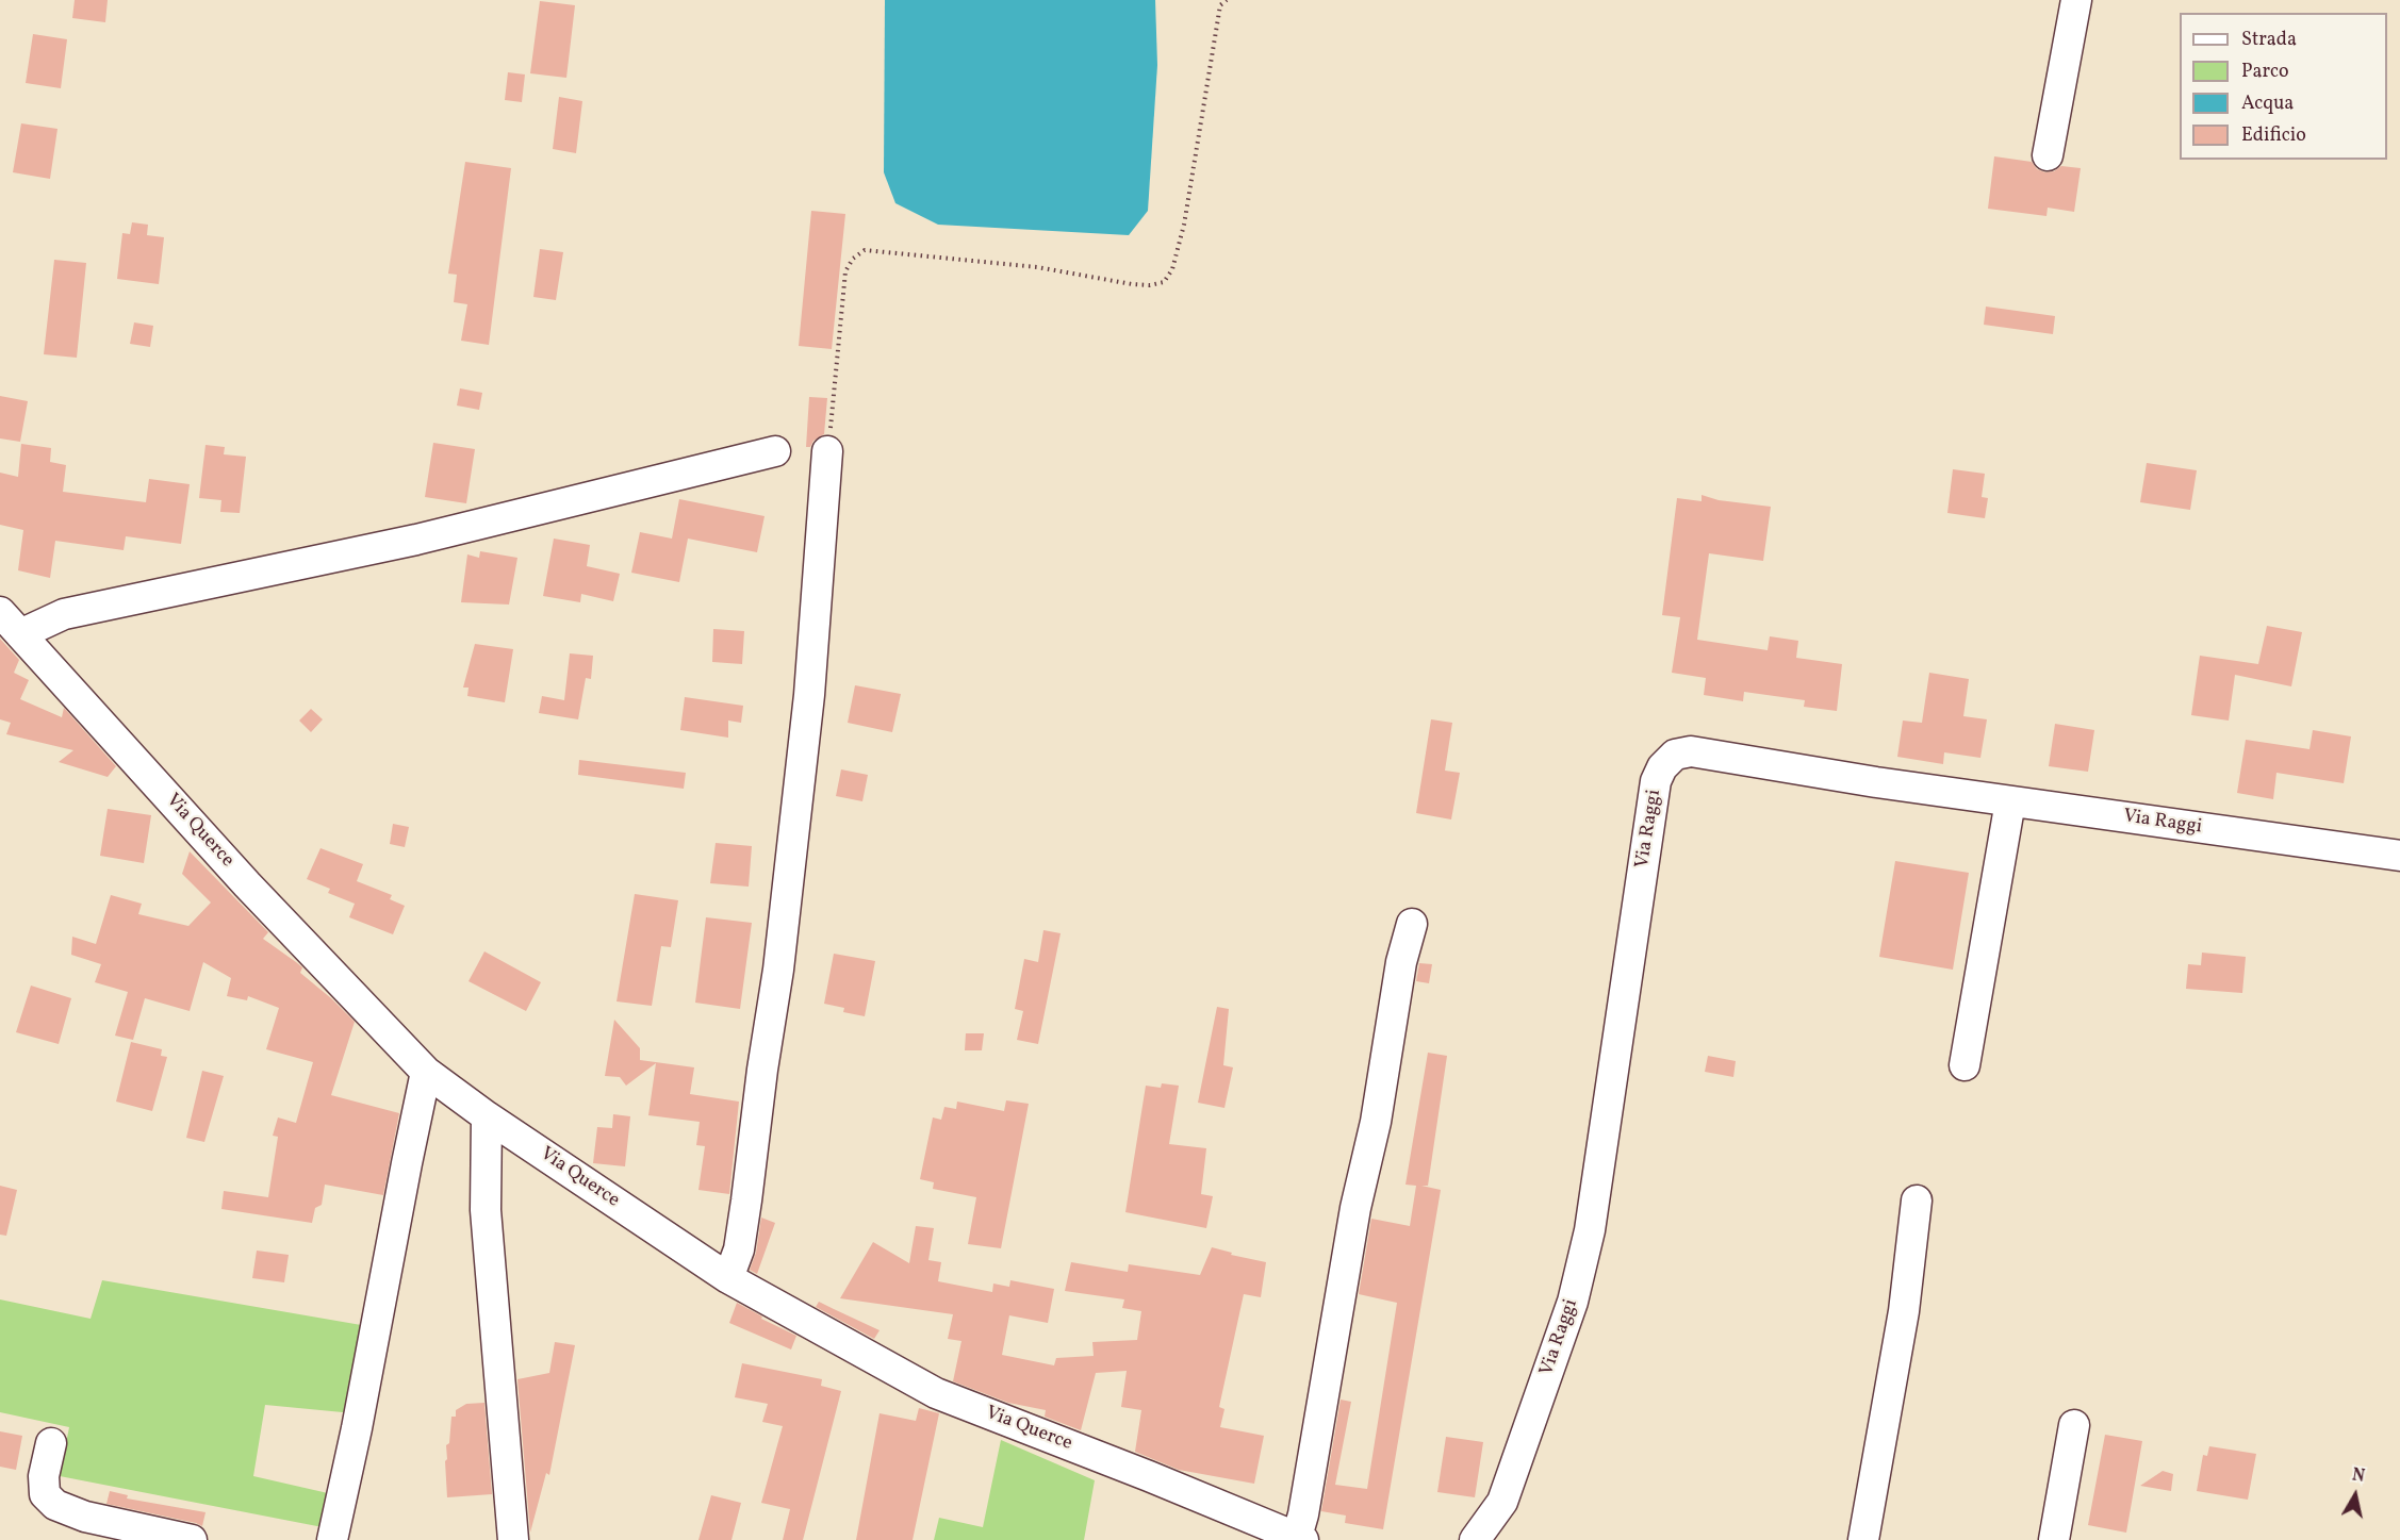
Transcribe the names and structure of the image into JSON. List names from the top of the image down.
{
  "streets": {
    "street": ["Via Raggi", "Via Querce"]
  },
  "legend": [
    "Strada",
    "Parco",
    "Acqua",
    "Edificio"
  ],
  "north": "top"
}
